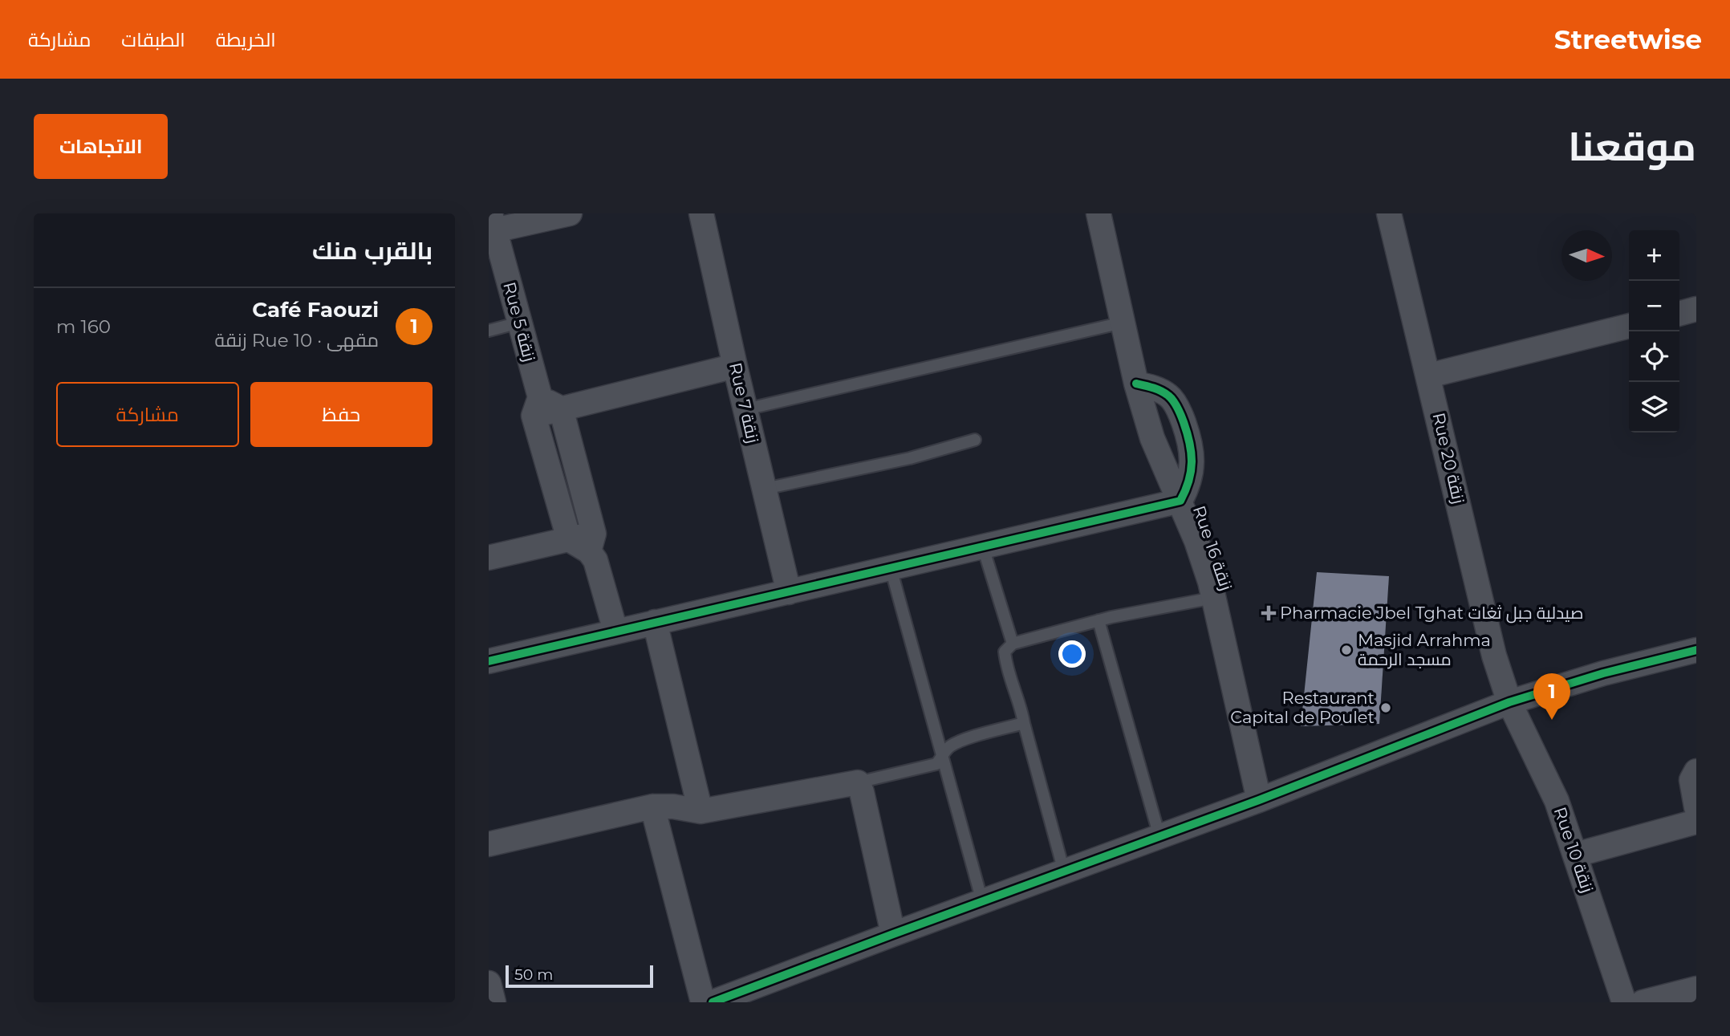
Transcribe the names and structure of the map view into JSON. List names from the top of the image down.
{
  "streets": {
    "street": [
      "Rue 5 زنقة",
      "Rue 7 زنقة",
      "Rue 20 زنقة",
      "Rue 16 زنقة",
      "Rue 10 زنقة"
    ]
  },
  "crossings": [
    ["Rue 20 زنقة", "Rue 10 زنقة"]
  ],
  "places": {
    "health": ["Pharmacie Jbel Tghat صيدلية جبل ثغات"],
    "other": ["Masjid Arrahma مسجد الرحمة", "Restaurant Capital de Poulet"]
  },
  "scale_bar": "50 m",
  "north": "right",
  "page": {
    "header": "Streetwise",
    "nav": ["الخريطة", "الطبقات", "مشاركة"],
    "title": "موقعنا",
    "buttons": [
      "الاتجاهات",
      ["حفظ", "مشاركة"]
    ],
    "heading": "بالقرب منك",
    "map_buttons": ["+", "−"],
    "list": [
      {
        "mark": "1",
        "name": "Café Faouzi",
        "note": "مقهى · Rue 10 زنقة",
        "value": "160 m"
      }
    ],
    "pins": "1",
    "scale": "50 m"
  }
}
